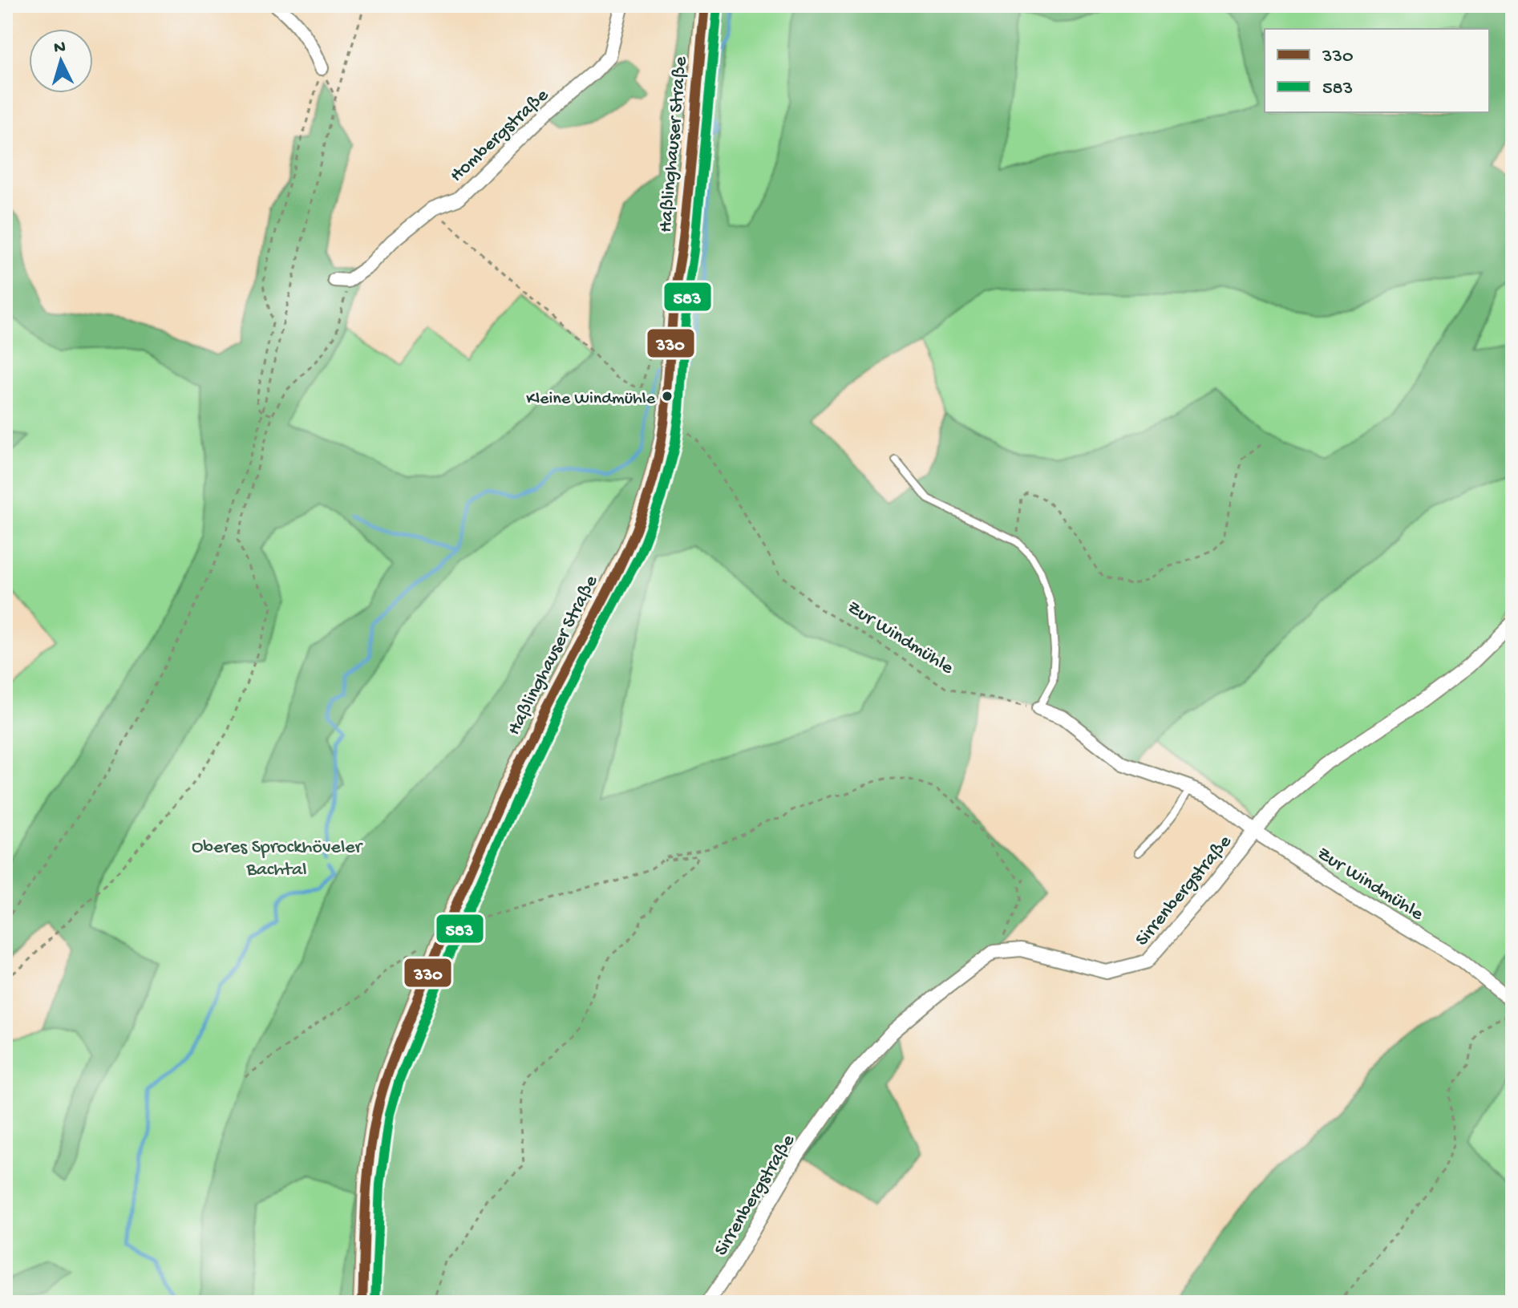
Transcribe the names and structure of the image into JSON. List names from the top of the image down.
{
  "streets": {
    "main road": ["Haßlinghauser Straße"],
    "street": ["Hombergstraße", "Zur Windmühle", "Sirrenbergstraße"]
  },
  "crossings": [
    ["Haßlinghauser Straße", "Zur Windmühle"],
    ["Zur Windmühle", "Sirrenbergstraße"]
  ],
  "parks": ["Oberes Sprockhöveler Bachtal"],
  "places": ["Kleine Windmühle"],
  "lines": ["transit line 330", "transit line 583"],
  "legend": ["330", "583"],
  "north": "top"
}
